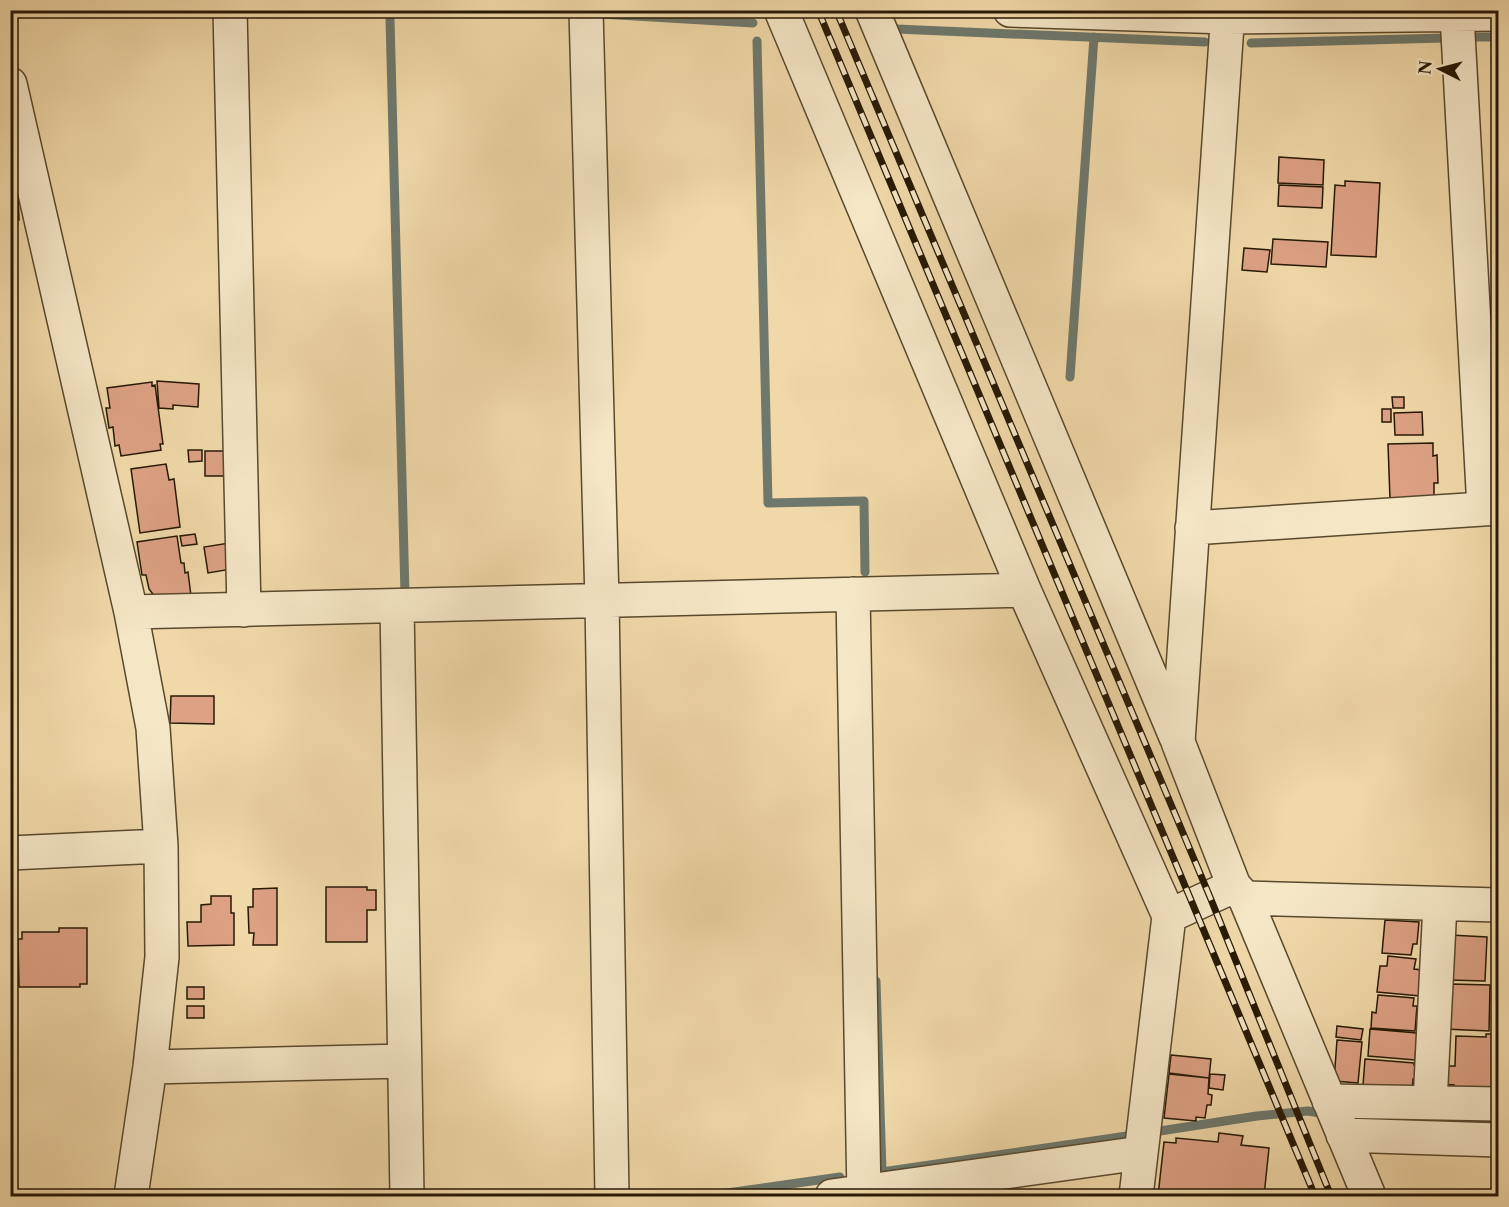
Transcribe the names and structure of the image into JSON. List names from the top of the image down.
{
  "north": "left"
}
